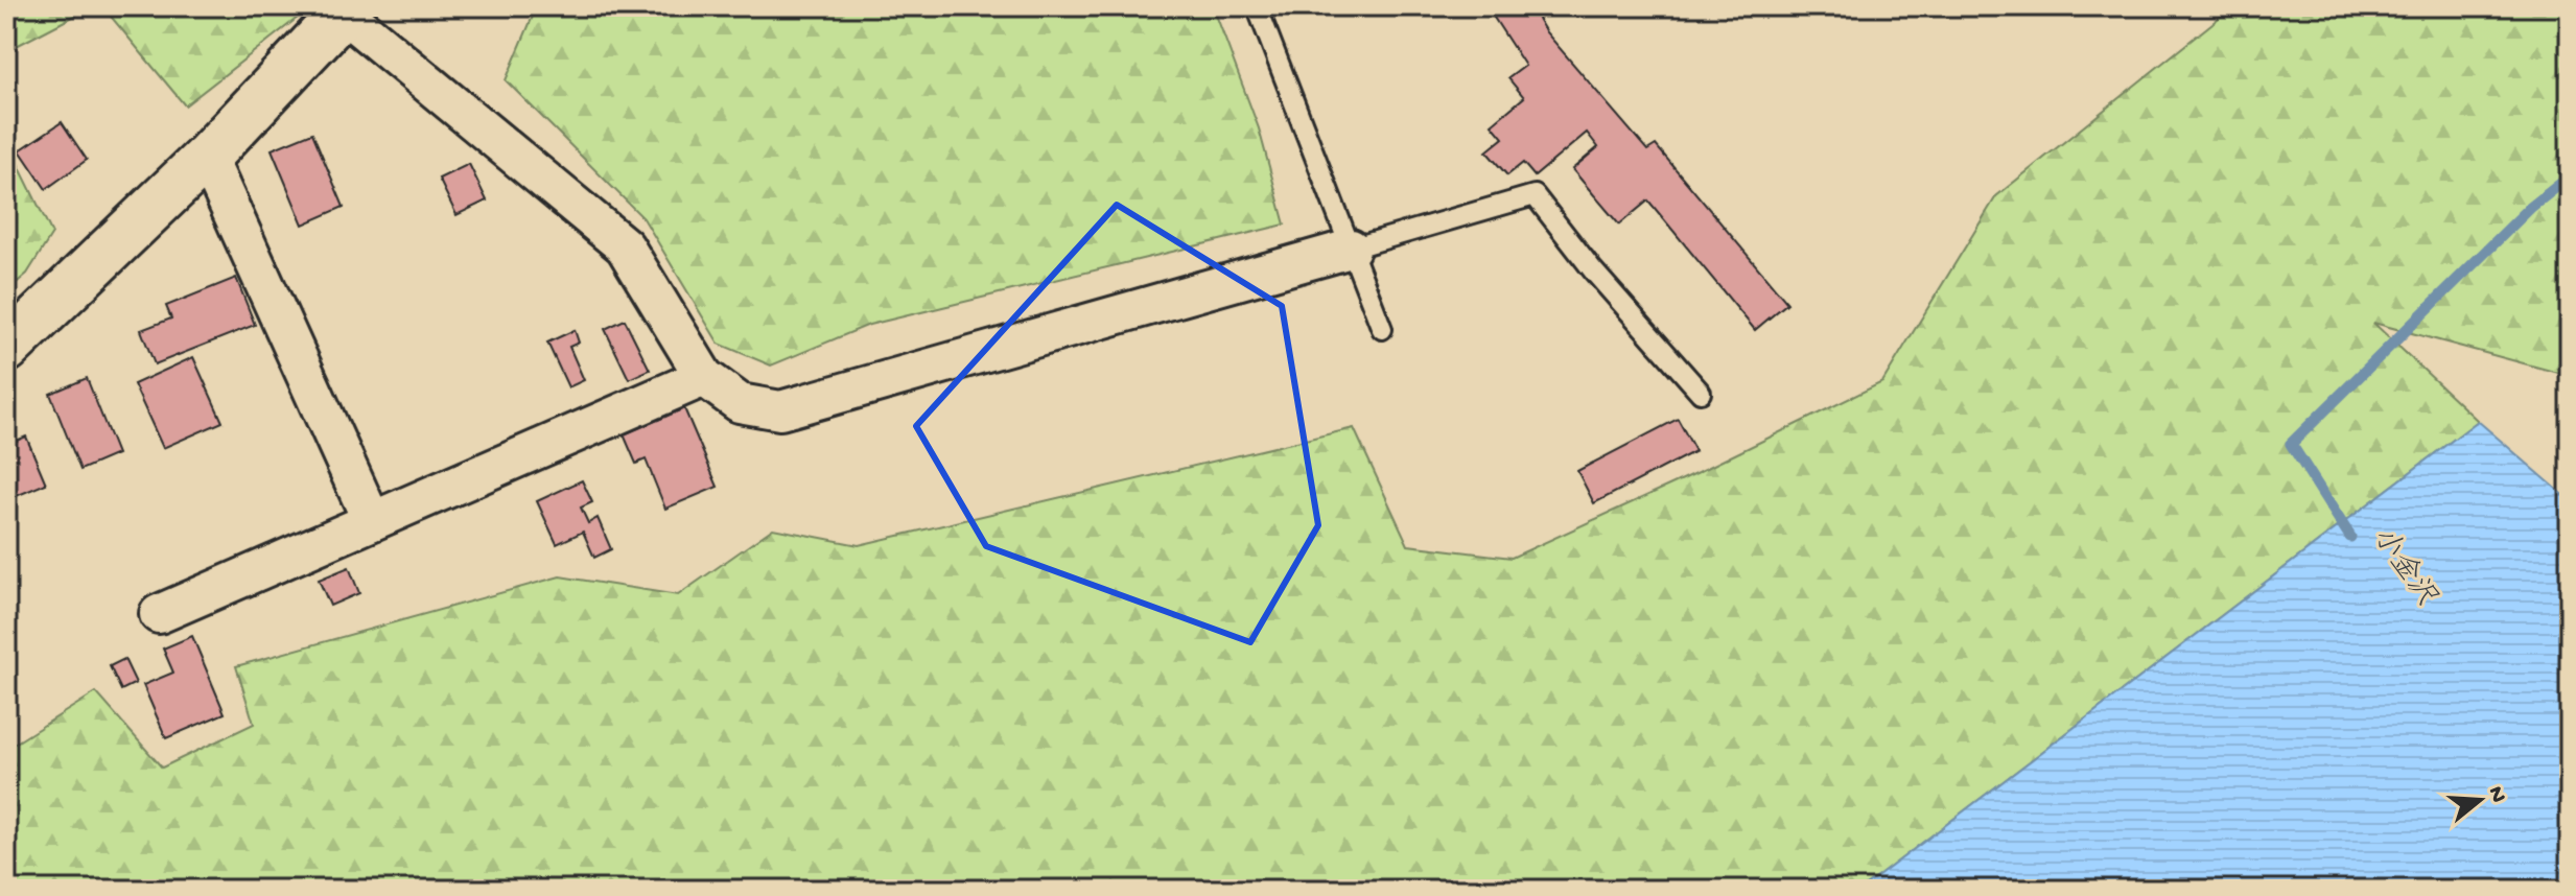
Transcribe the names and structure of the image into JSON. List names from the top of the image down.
{
  "water": ["小金沢"],
  "north": "right"
}
